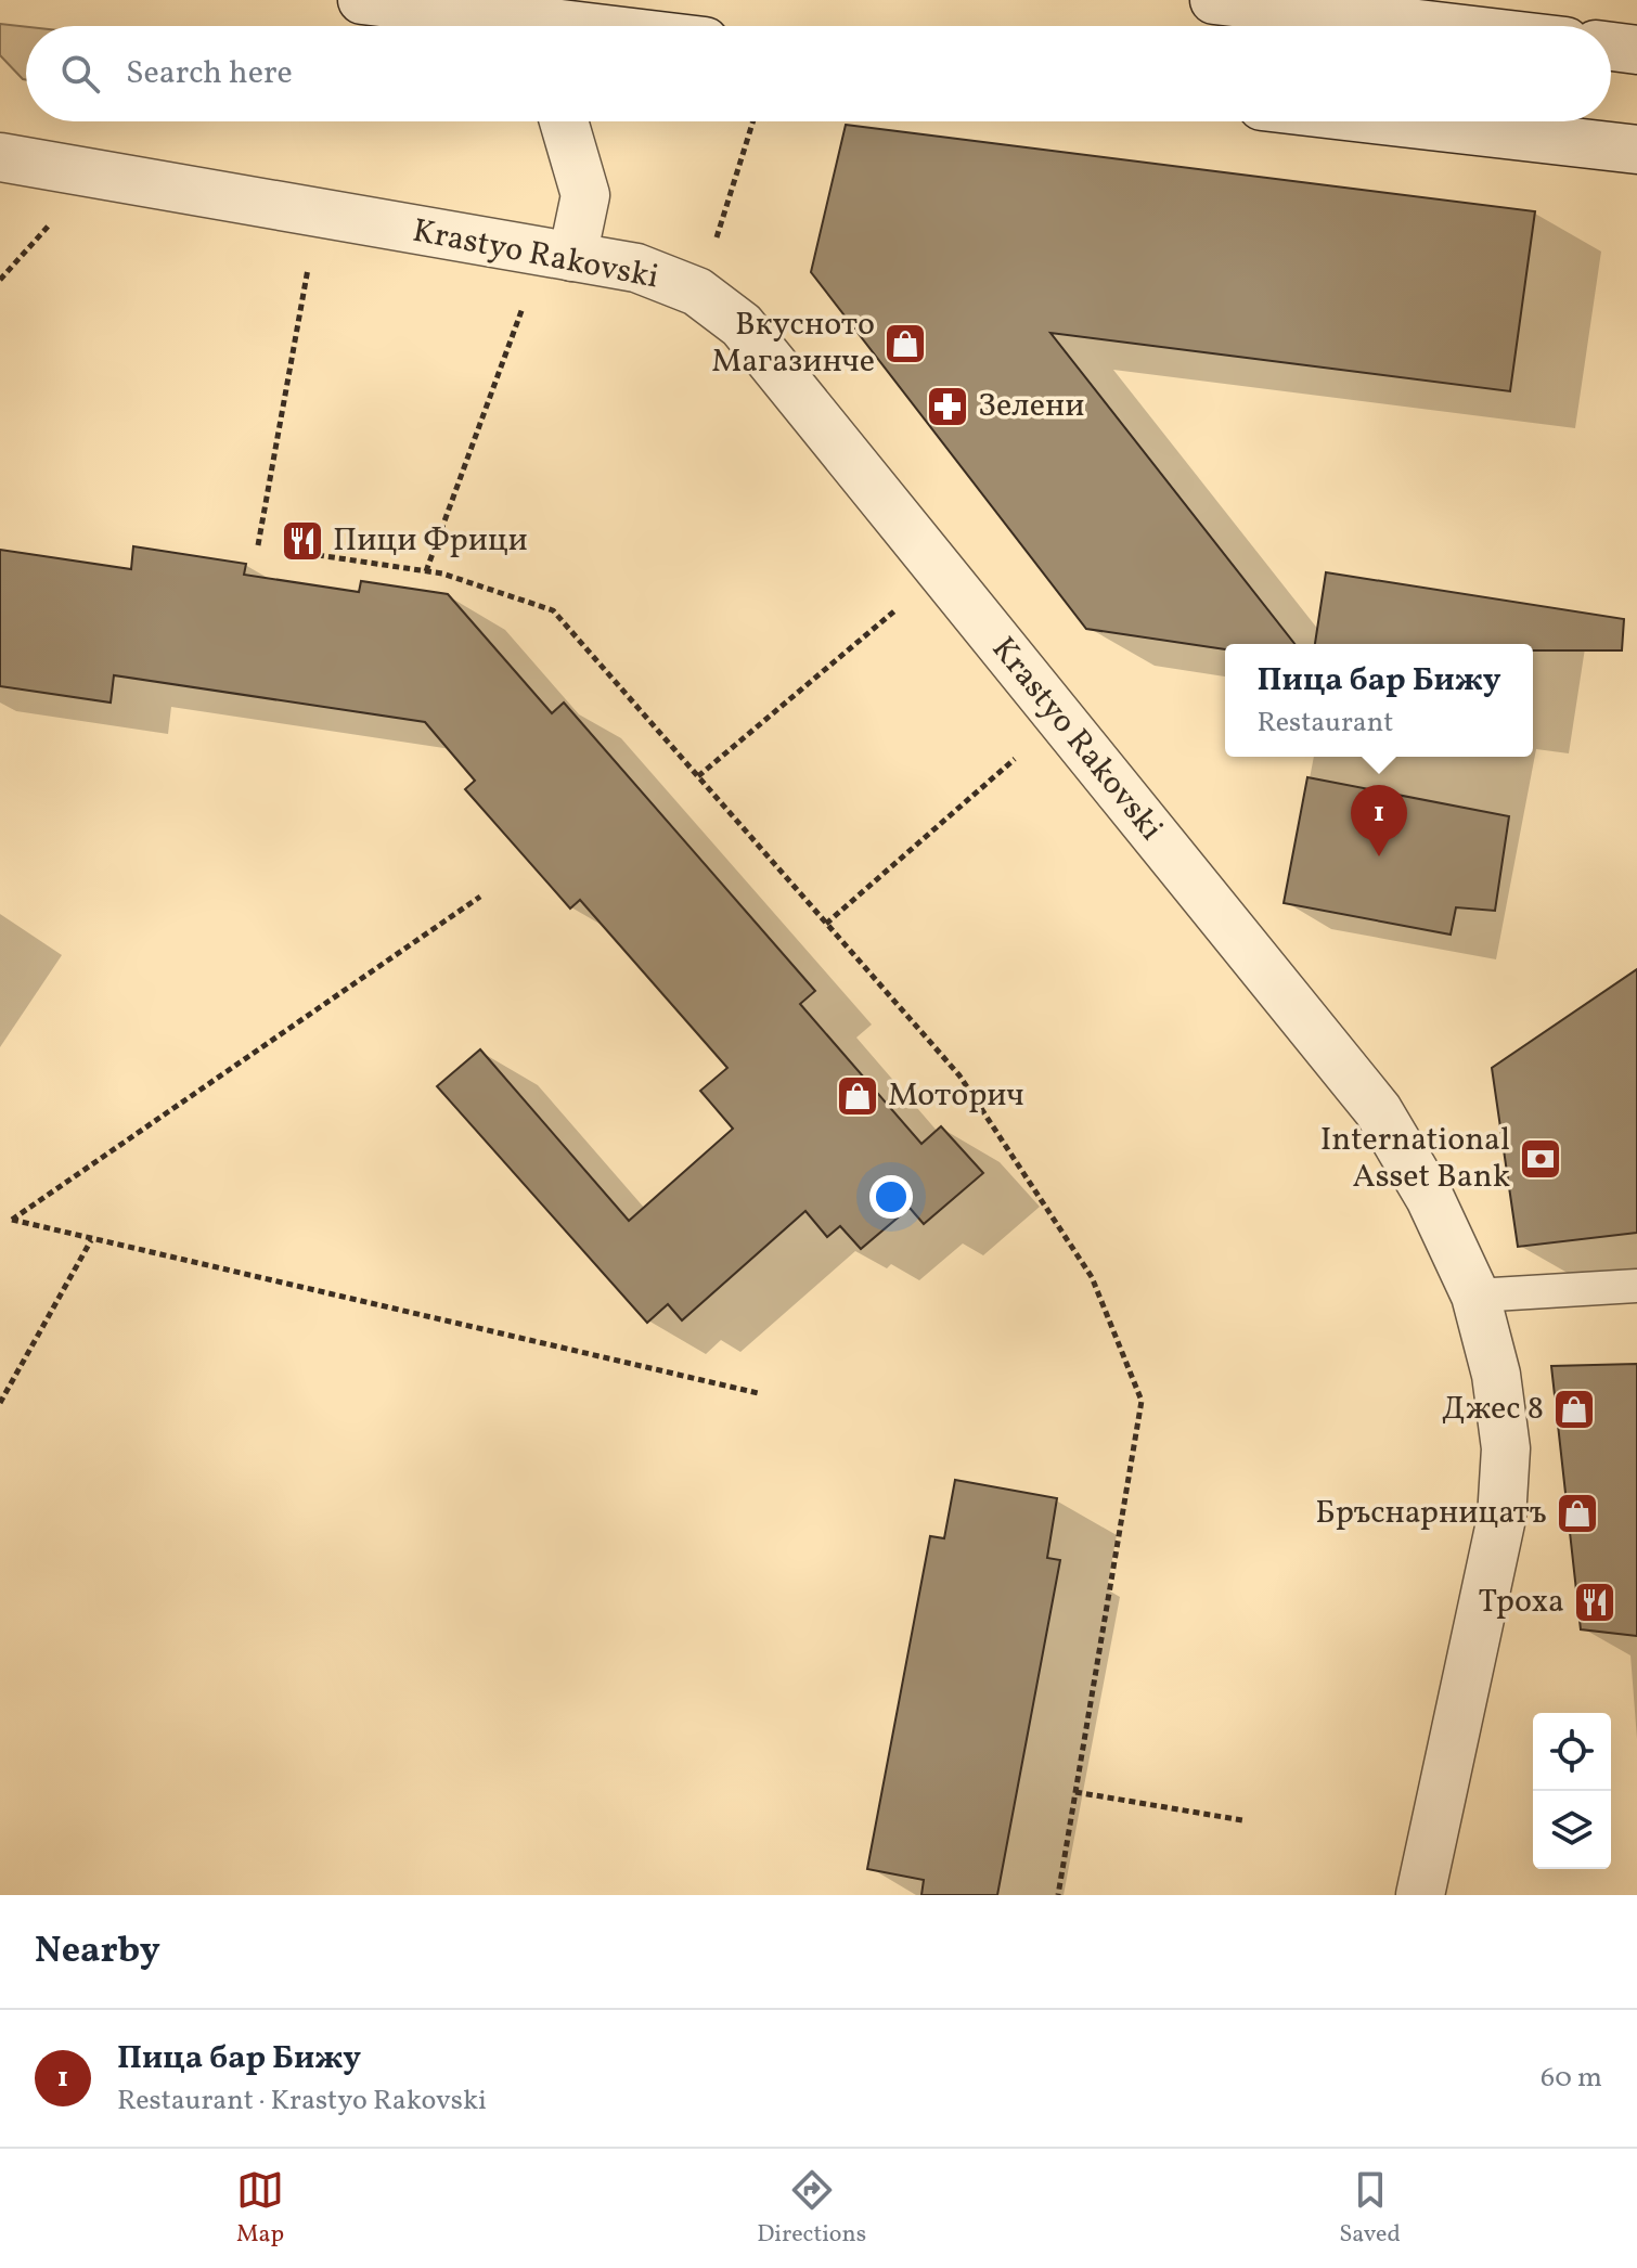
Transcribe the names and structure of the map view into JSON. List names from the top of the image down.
{
  "streets": {
    "street": ["Krastyo Rakovski"]
  },
  "places": {
    "shop": [
      "Вкусното Магазинче",
      "Моторич",
      "Джес 8",
      "Бръснарницатъ"
    ],
    "pharmacy": ["Зелени"],
    "restaurant": ["Пици Фрици", "Троха"],
    "bank": ["International Asset Bank"]
  },
  "page": {
    "search": "Search here",
    "popup": ["Пица бар Бижу", "Restaurant"],
    "pins": "1",
    "heading": "Nearby",
    "list": [
      {
        "mark": "1",
        "name": "Пица бар Бижу",
        "note": "Restaurant · Krastyo Rakovski",
        "value": "60 m"
      }
    ],
    "nav": ["Map", "Directions", "Saved"]
  }
}
